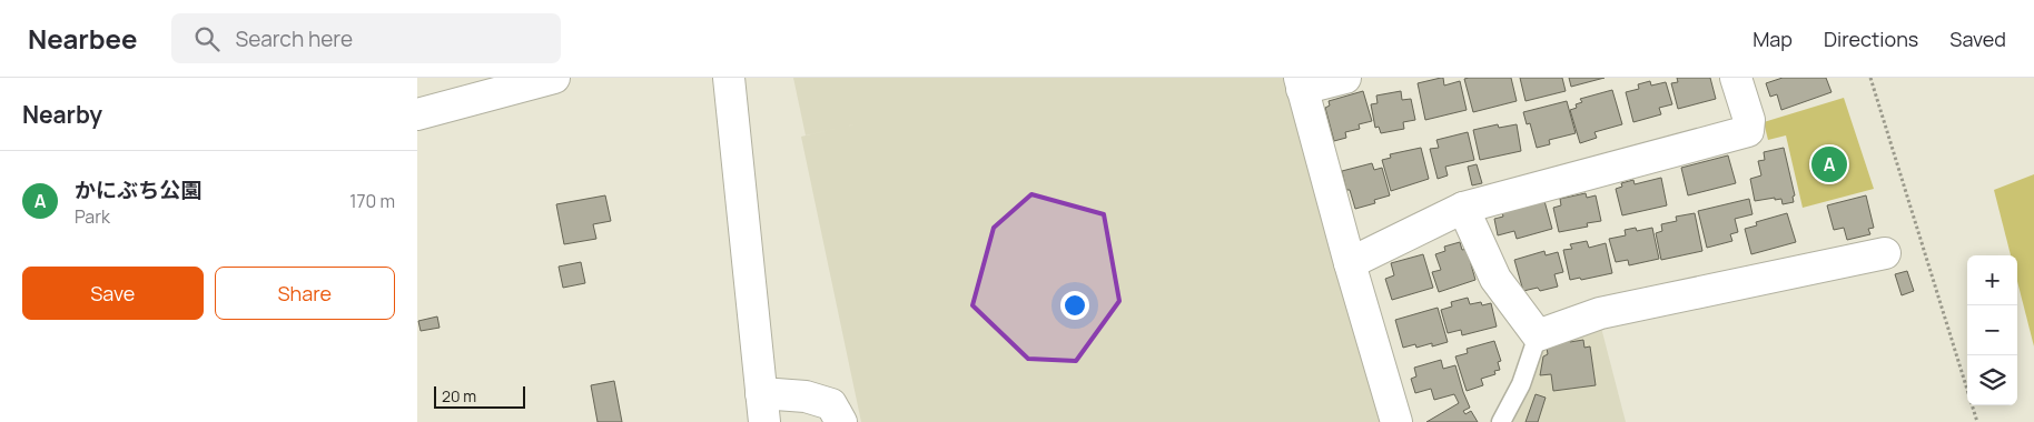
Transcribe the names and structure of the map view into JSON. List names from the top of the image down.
{
  "scale_bar": "20 m",
  "page": {
    "header": "Nearbee",
    "search": "Search here",
    "nav": ["Map", "Directions", "Saved"],
    "heading": "Nearby",
    "pins": "A",
    "list": [
      {
        "mark": "A",
        "name": "かにぶち公園",
        "note": "Park",
        "value": "170 m"
      }
    ],
    "buttons": ["Save", "Share"],
    "map_buttons": ["+", "−"],
    "scale": "20 m"
  }
}
